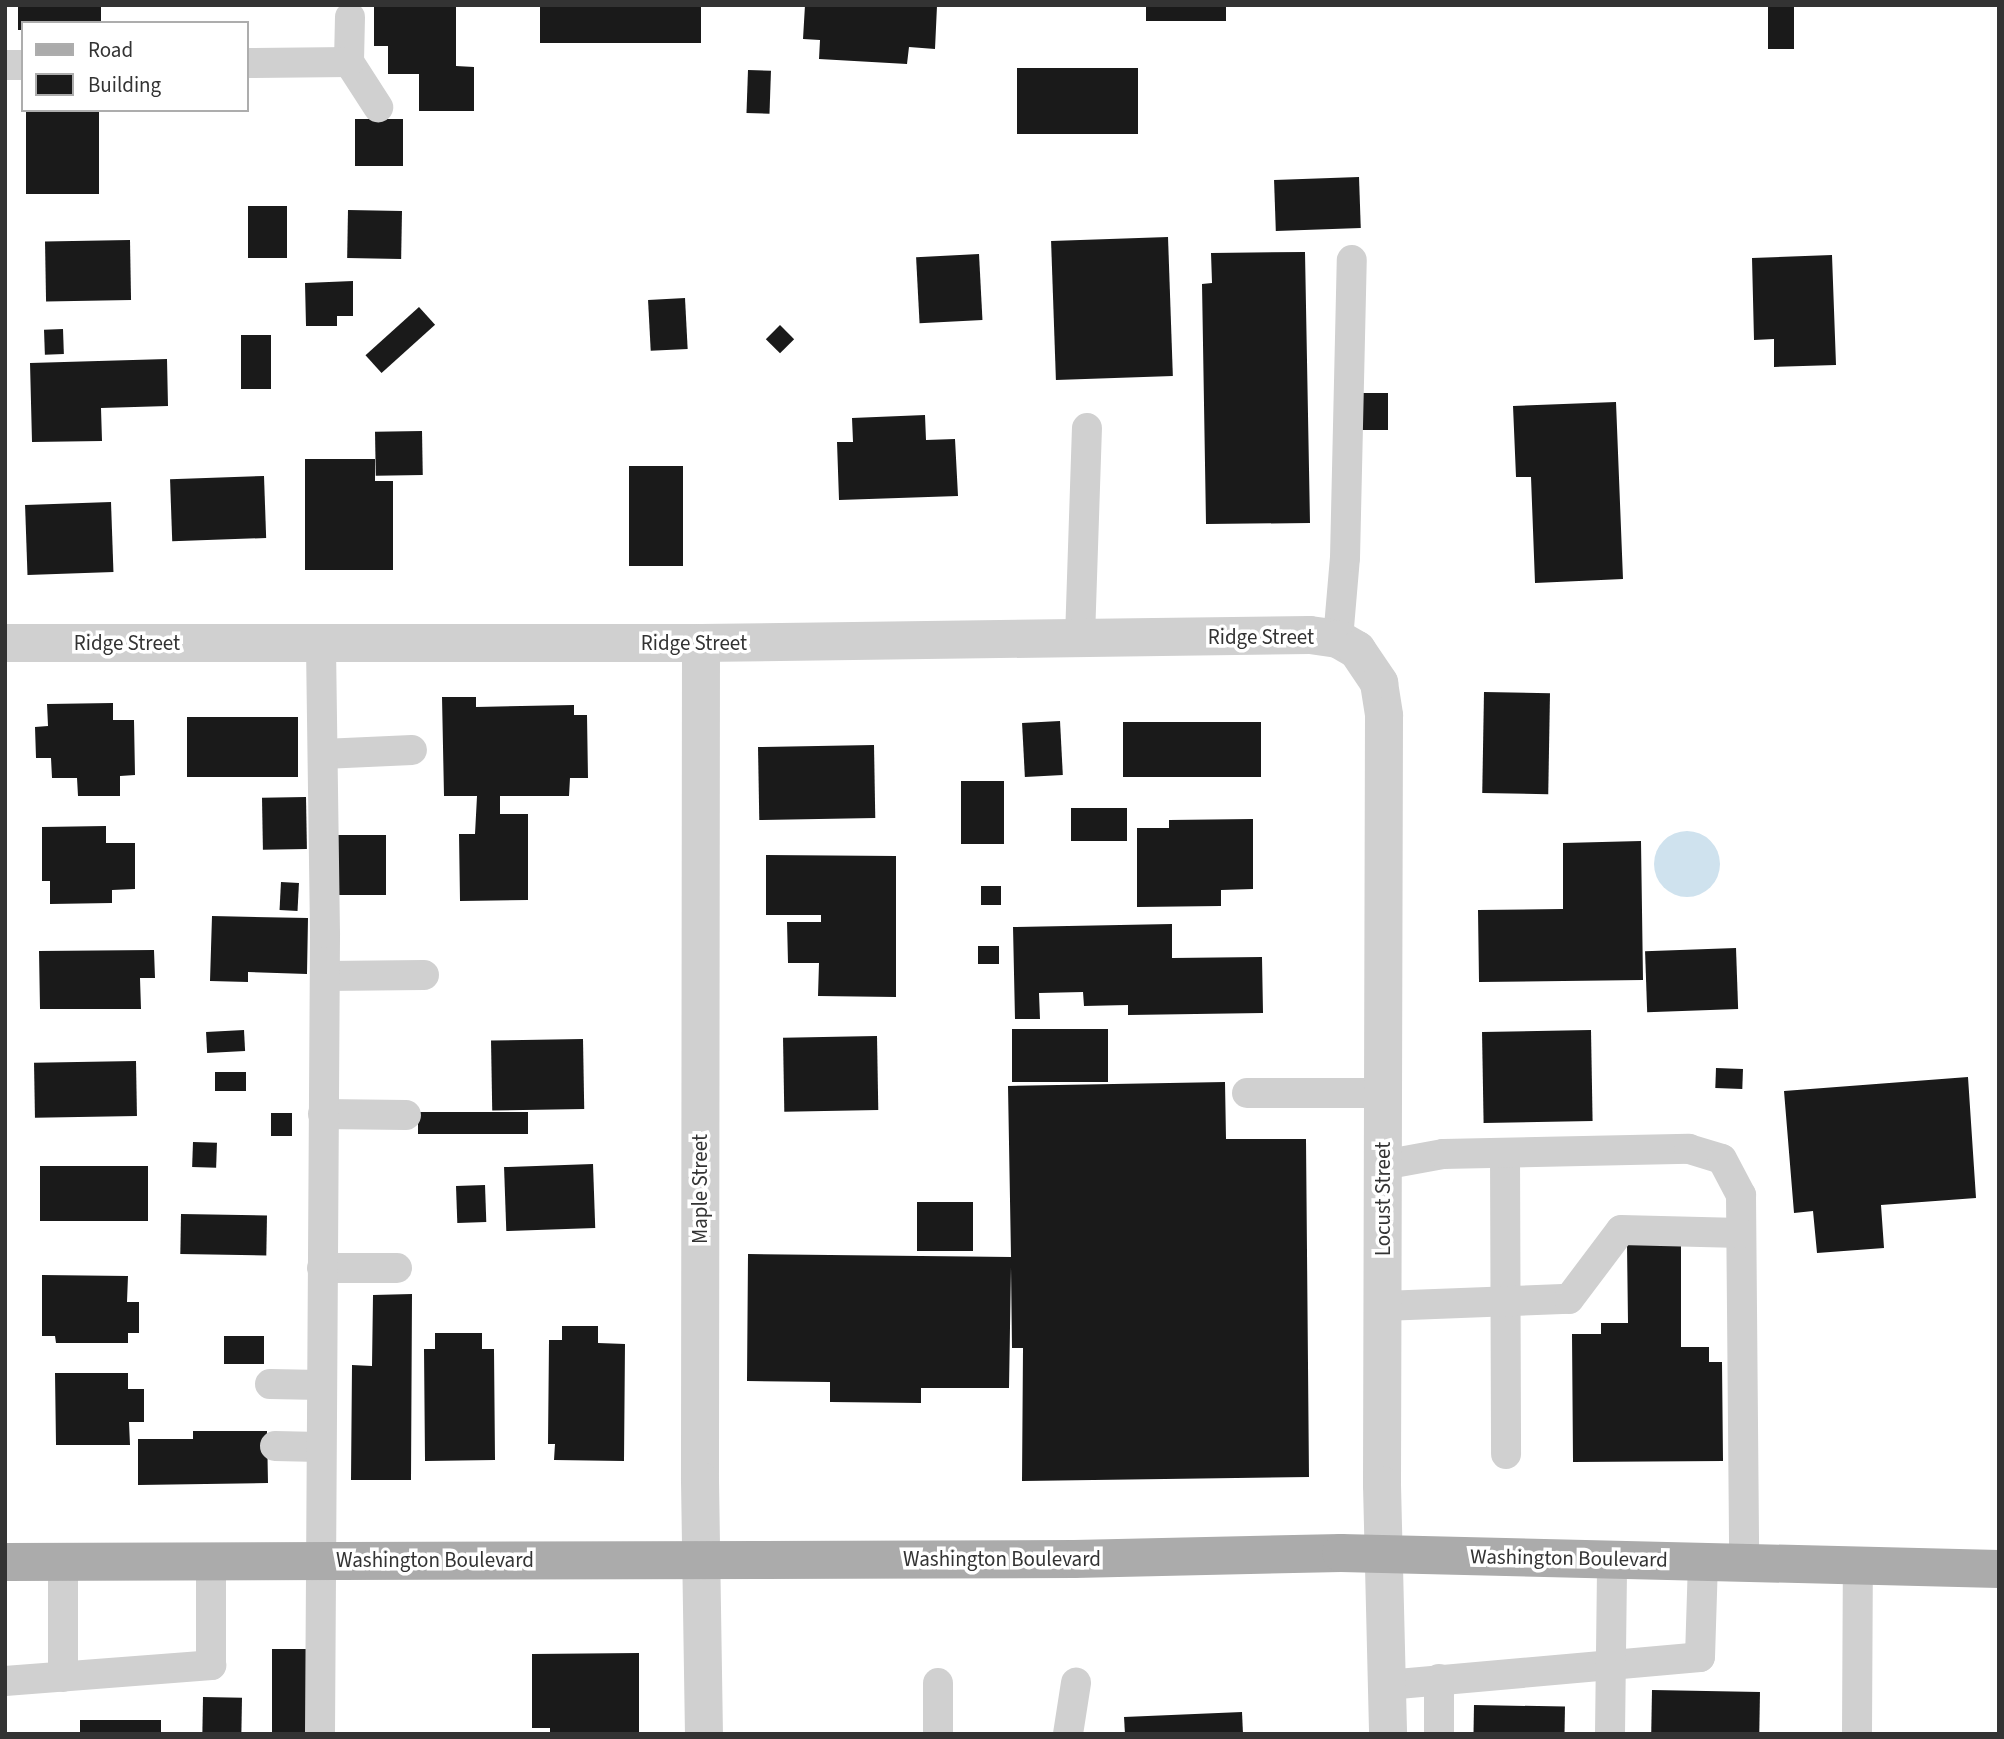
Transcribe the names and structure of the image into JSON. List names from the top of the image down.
{
  "streets": {
    "main road": ["Washington Boulevard"],
    "street": ["Ridge Street", "Maple Street", "Locust Street"]
  },
  "crossings": [
    ["Ridge Street", "Maple Street"],
    ["Ridge Street", "Locust Street"],
    ["Maple Street", "Washington Boulevard"],
    ["Locust Street", "Washington Boulevard"]
  ],
  "legend": ["Road", "Building"]
}
